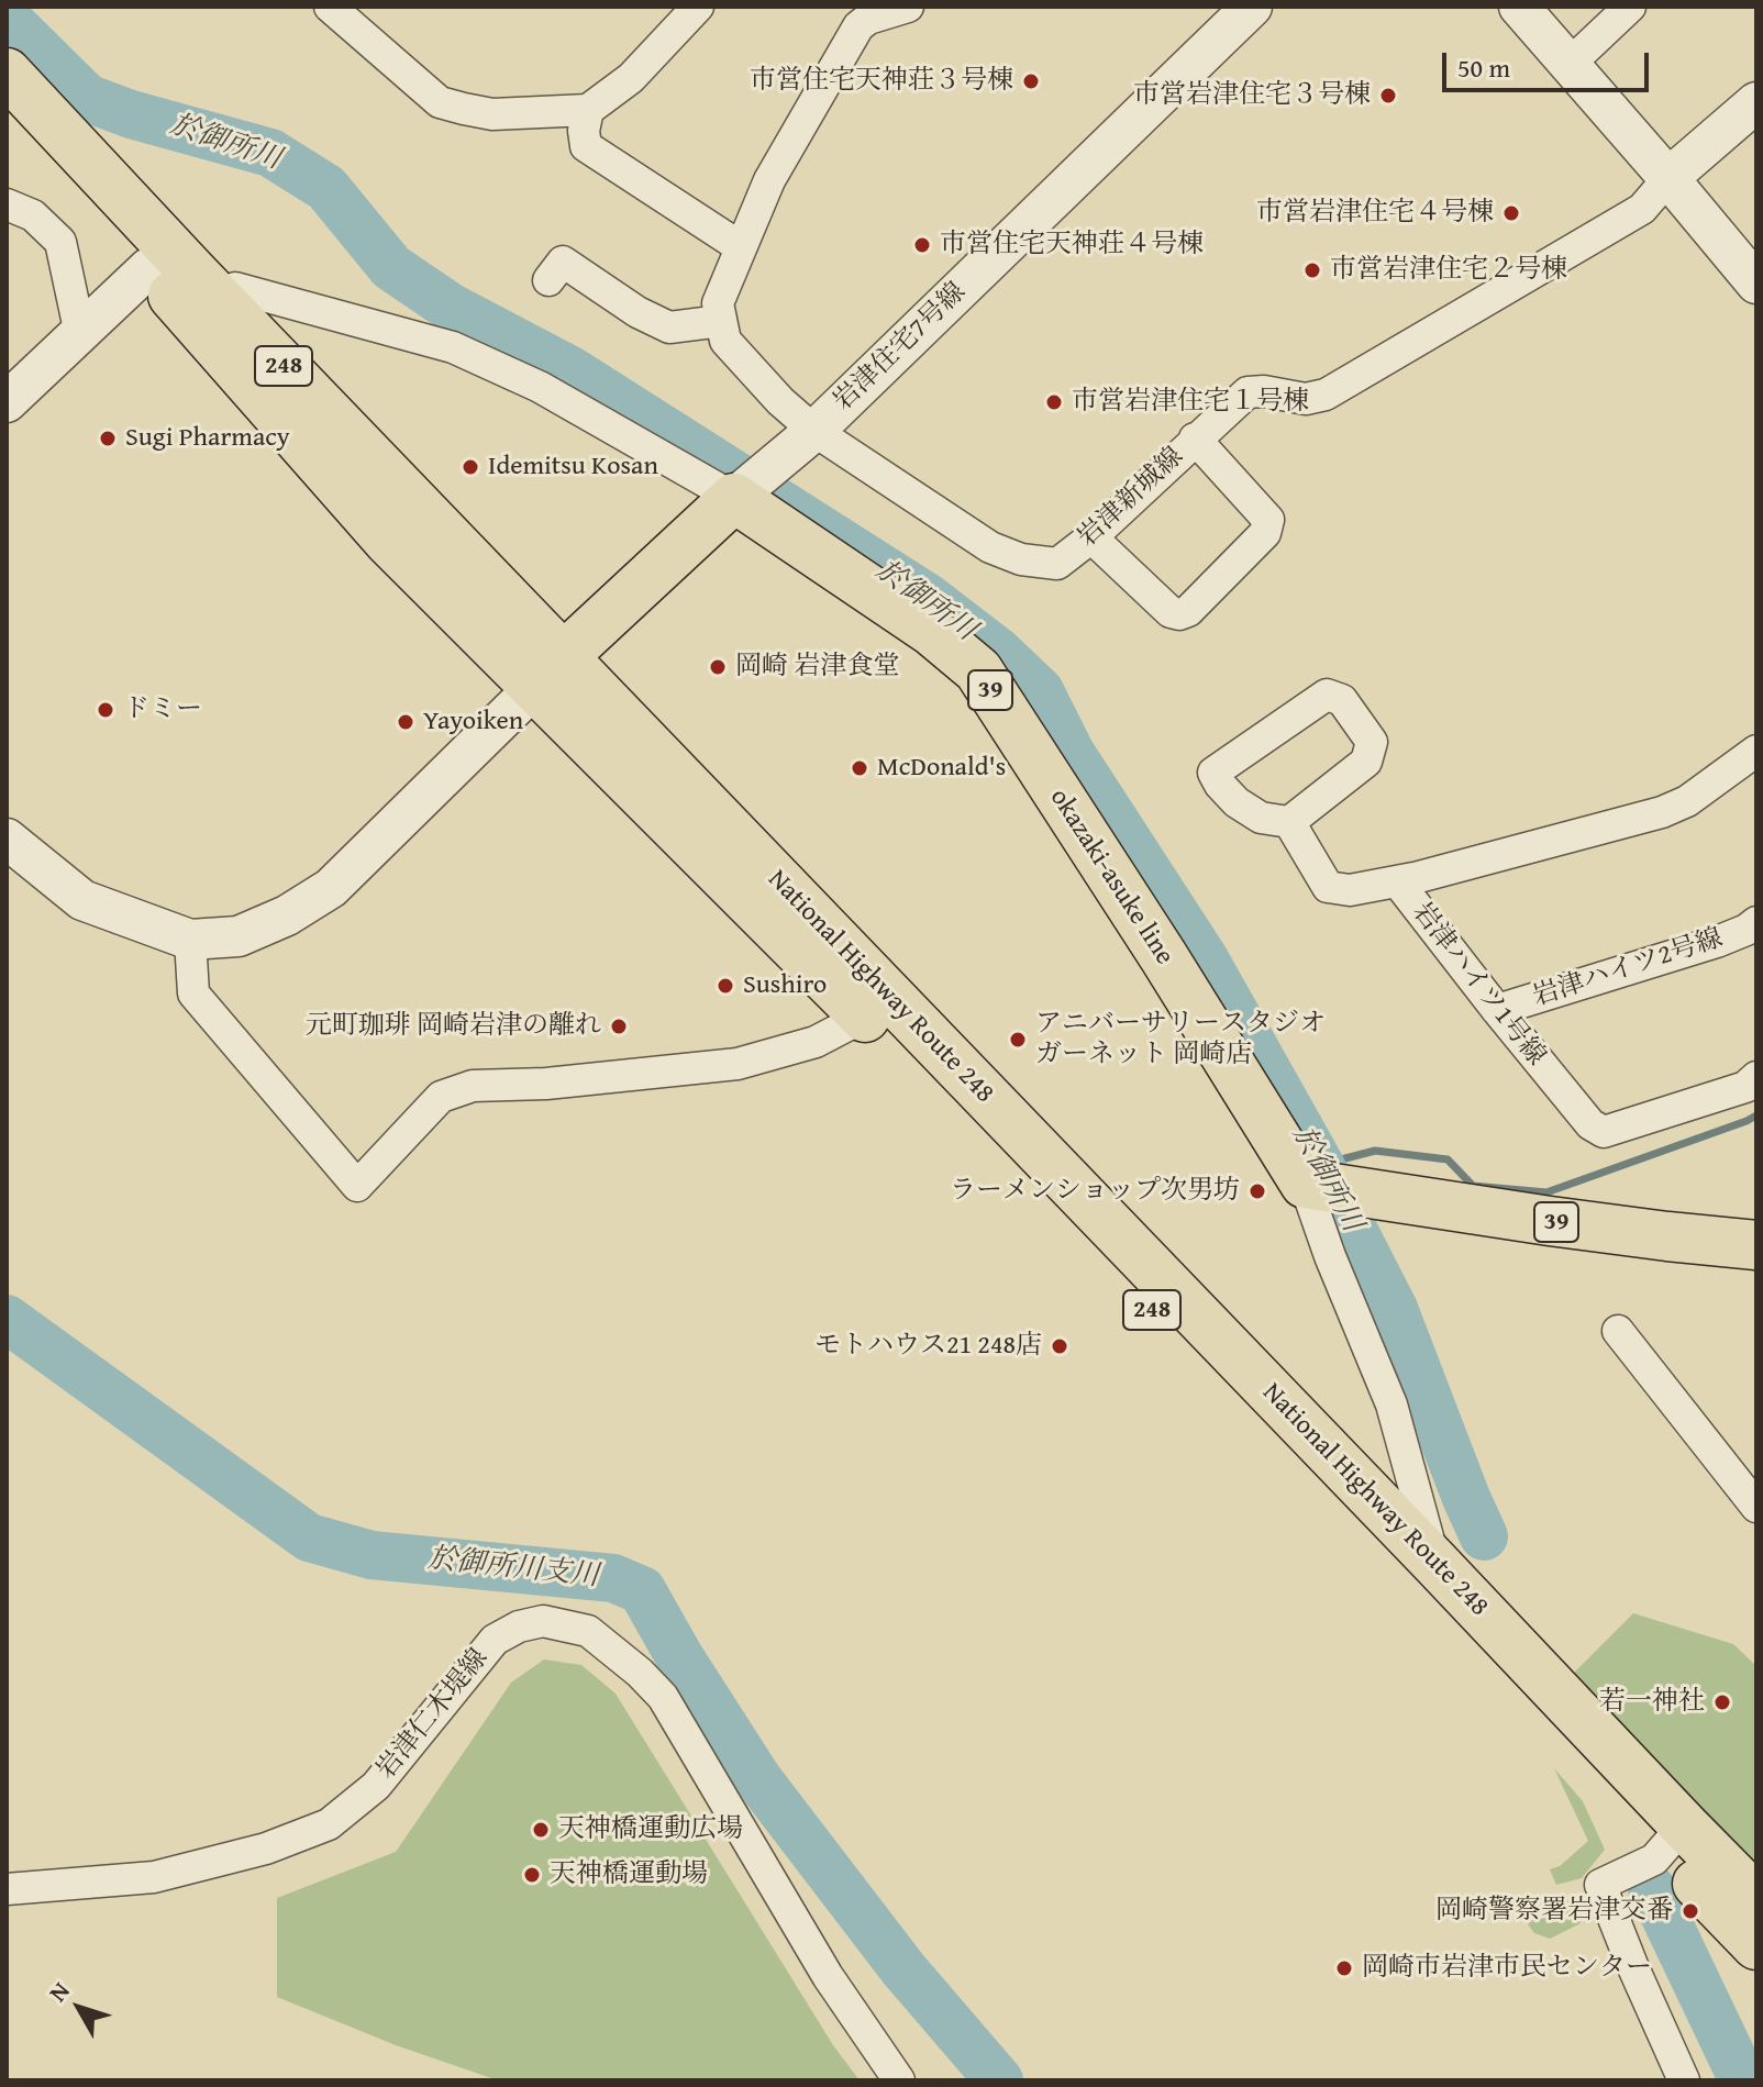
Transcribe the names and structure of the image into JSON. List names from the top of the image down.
{
  "streets": {
    "main road": [
      "248",
      "39",
      "okazaki-asuke line",
      "National Highway Route 248"
    ],
    "street": [
      "岩津住宅7号線",
      "岩津新城線",
      "岩津ハイツ2号線",
      "岩津ハイツ1号線",
      "岩津仁木堤線"
    ]
  },
  "crossings": [
    ["岩津住宅7号線", "岩津新城線"],
    ["岩津住宅7号線", "okazaki-asuke line"],
    ["39", "okazaki-asuke line"],
    ["岩津ハイツ2号線", "岩津ハイツ1号線"]
  ],
  "water": ["於御所川", "於御所川支川"],
  "places": [
    "市営住宅天神荘３号棟",
    "市営岩津住宅３号棟",
    "市営岩津住宅４号棟",
    "市営住宅天神荘４号棟",
    "市営岩津住宅２号棟",
    "市営岩津住宅１号棟",
    "Sugi Pharmacy",
    "Idemitsu Kosan",
    "岡崎 岩津食堂",
    "ドミー",
    "Yayoiken",
    "McDonald's",
    "Sushiro",
    "元町珈琲 岡崎岩津の離れ",
    "アニバーサリースタジオ ガーネット 岡崎店",
    "ラーメンショップ次男坊",
    "モトハウス21 248店",
    "若一神社",
    "天神橋運動広場",
    "天神橋運動場",
    "岡崎警察署岩津交番",
    "岡崎市岩津市民センター"
  ],
  "scale_bar": "50 m",
  "north": "top left"
}
